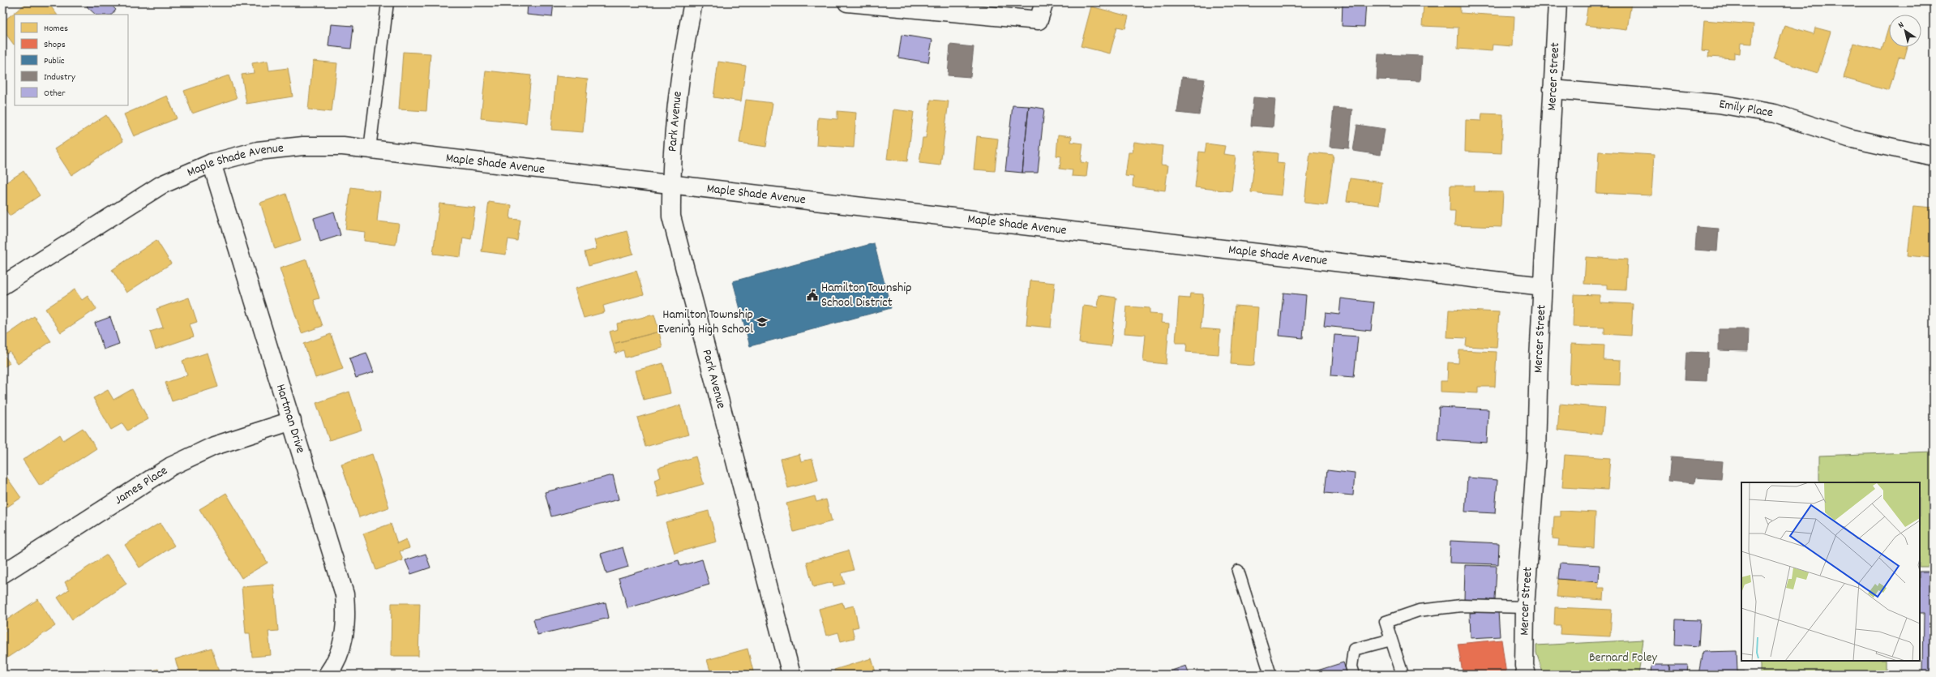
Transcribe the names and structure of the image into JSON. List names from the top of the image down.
{
  "streets": {
    "street": [
      "Mercer Street",
      "Emily Place",
      "Park Avenue",
      "Maple Shade Avenue",
      "Hartman Drive",
      "James Place"
    ]
  },
  "crossings": [
    ["Mercer Street", "Emily Place"],
    ["Mercer Street", "Maple Shade Avenue"],
    ["Park Avenue", "Maple Shade Avenue"],
    ["Maple Shade Avenue", "Hartman Drive"],
    ["Hartman Drive", "James Place"]
  ],
  "parks": ["Bernard Foley"],
  "places": {
    "public building": ["Hamilton Township School District"],
    "school or university": ["Hamilton Township Evening High School"]
  },
  "legend": [
    "Homes",
    "Shops",
    "Public",
    "Industry",
    "Other"
  ],
  "north": "top left"
}
